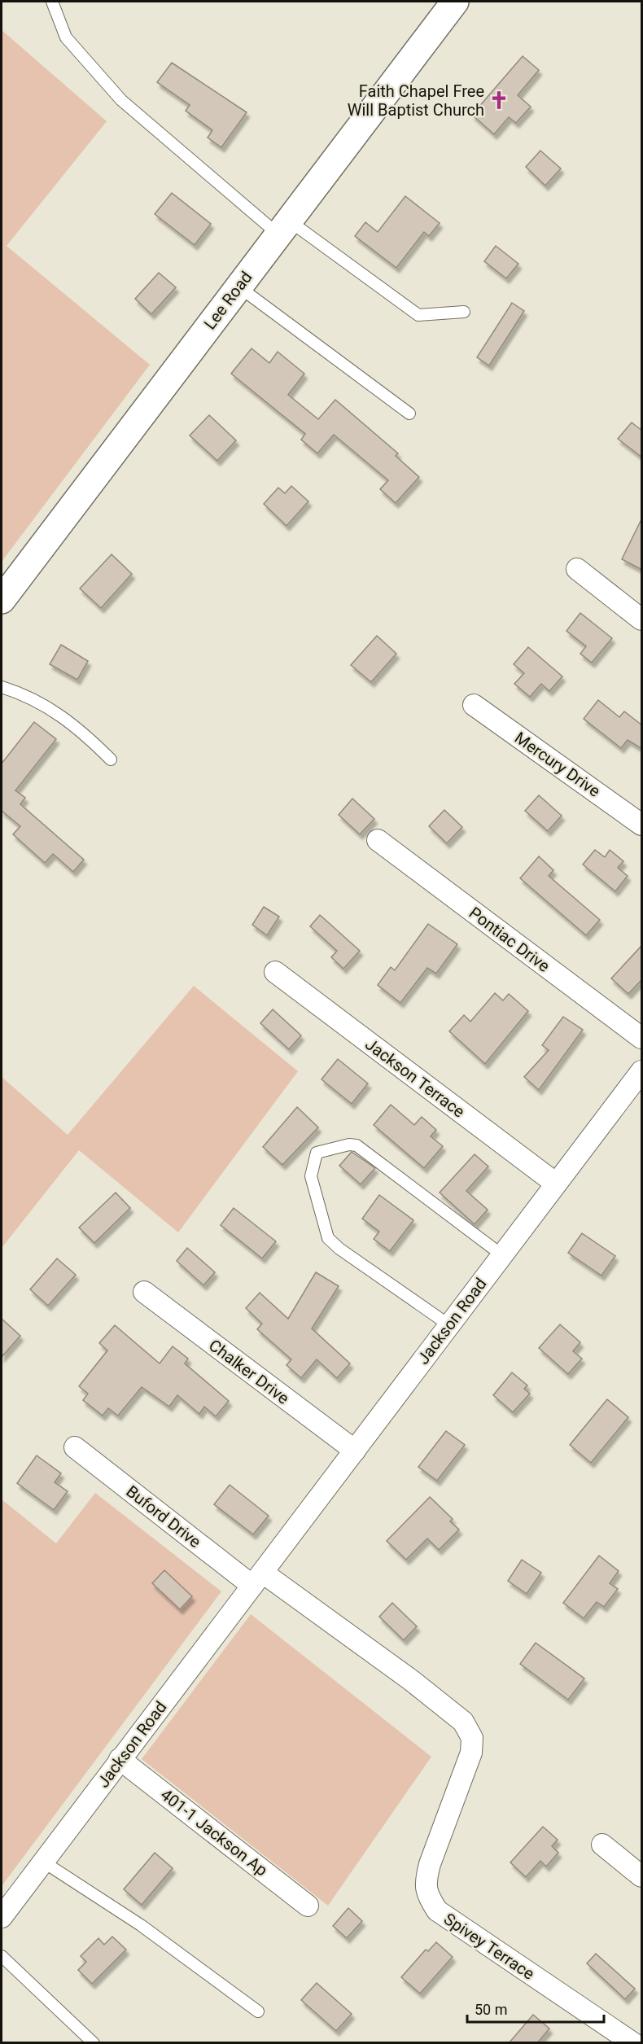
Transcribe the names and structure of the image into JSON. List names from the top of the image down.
{
  "streets": {
    "street": [
      "Lee Road",
      "Mercury Drive",
      "Pontiac Drive",
      "Jackson Terrace",
      "Jackson Road",
      "Chalker Drive",
      "Buford Drive",
      "401-1 Jackson Ap",
      "Spivey Terrace"
    ]
  },
  "crossings": [
    ["Jackson Terrace", "Jackson Road"],
    ["Jackson Road", "Chalker Drive"],
    ["Jackson Road", "Buford Drive"],
    ["Jackson Road", "401-1 Jackson Ap"],
    ["Jackson Road", "Spivey Terrace"],
    ["Buford Drive", "Spivey Terrace"]
  ],
  "places": {
    "church": ["Faith Chapel Free Will Baptist Church"]
  },
  "scale_bar": "50 m"
}
